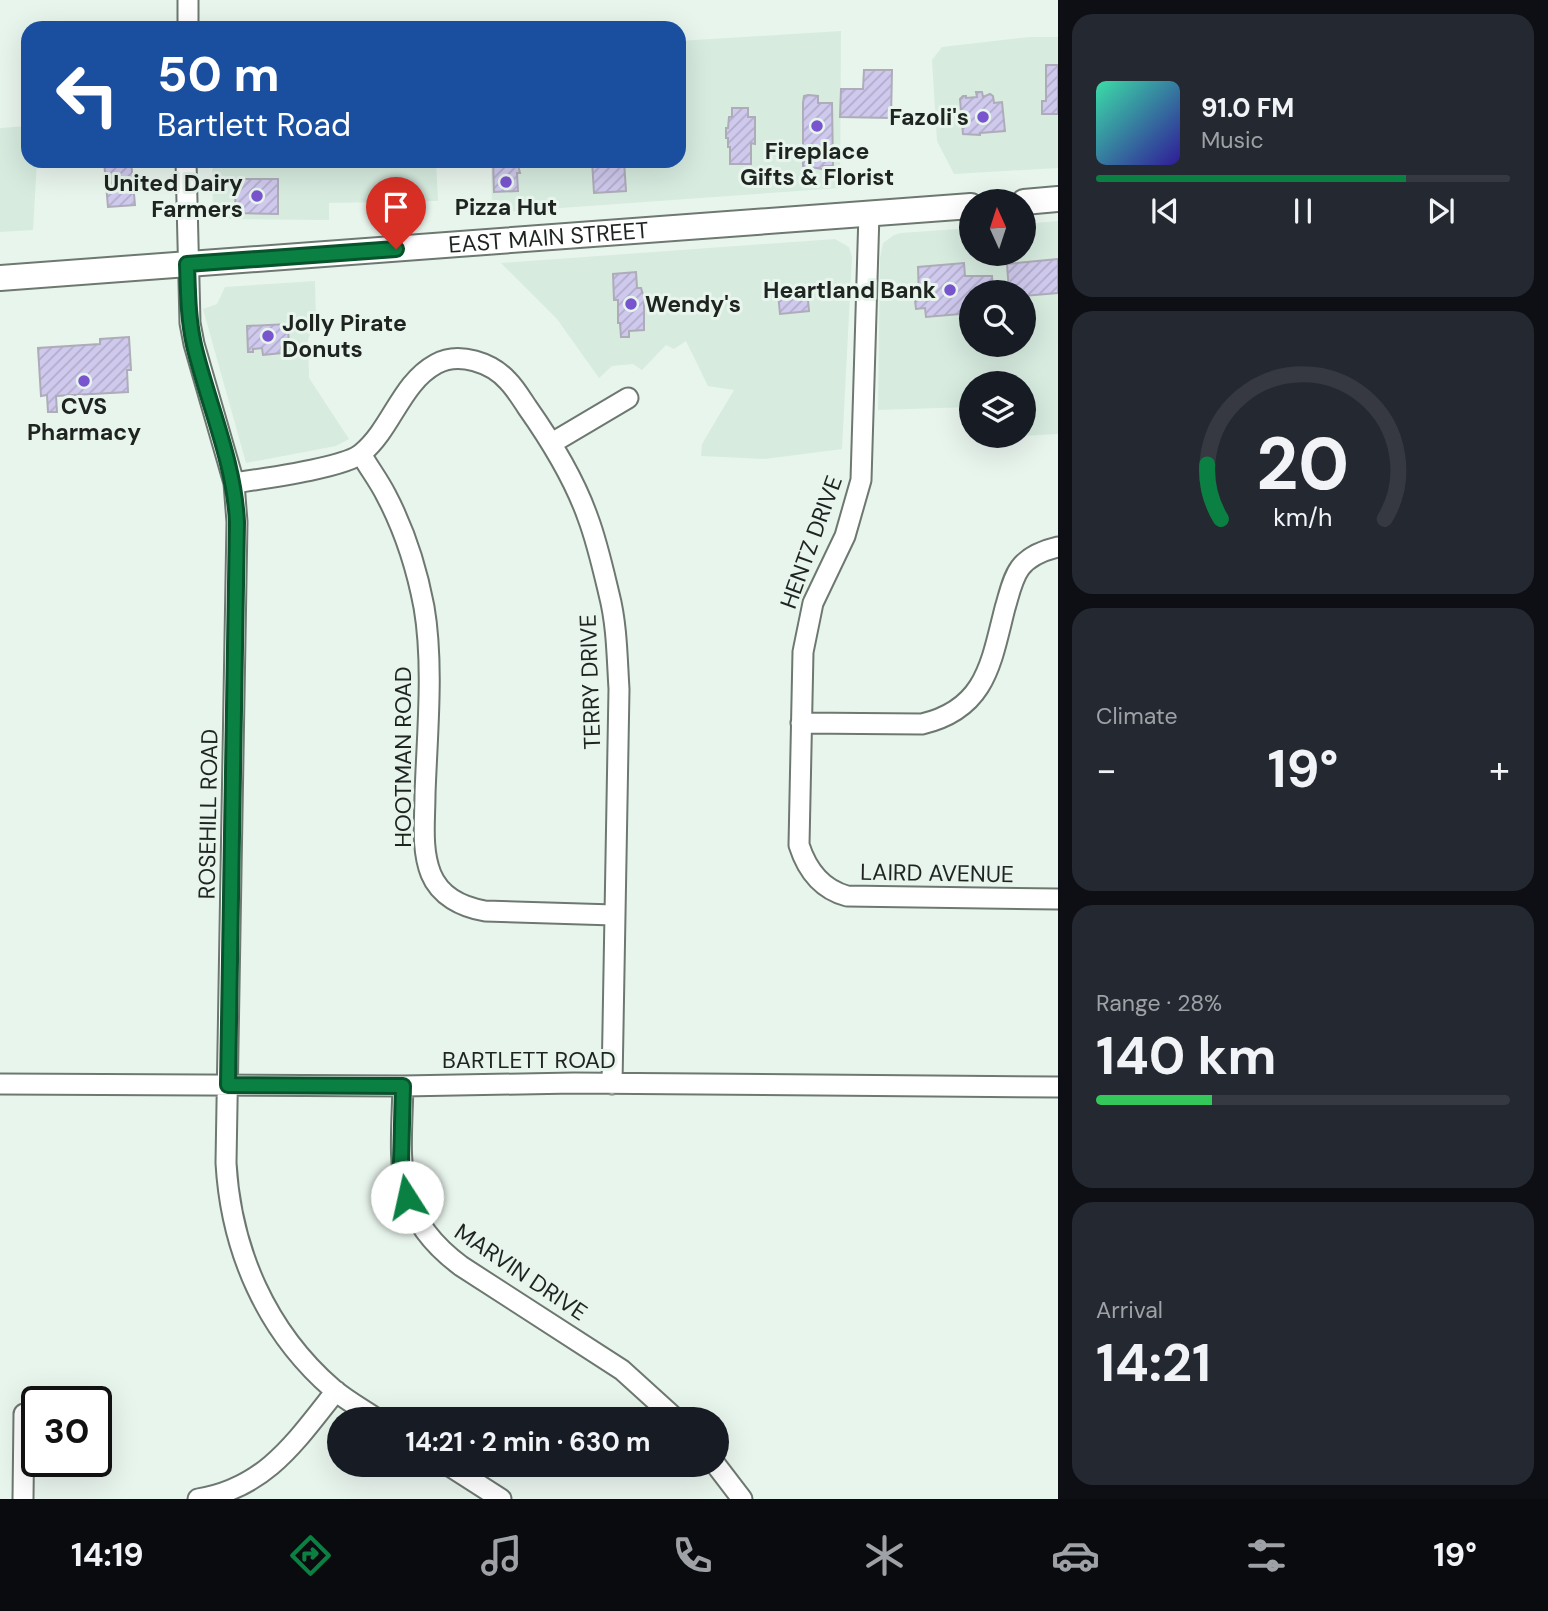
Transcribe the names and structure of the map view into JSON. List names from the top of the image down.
{
  "streets": {
    "main road": ["EAST MAIN STREET"],
    "street": [
      "HENTZ DRIVE",
      "TERRY DRIVE",
      "HOOTMAN ROAD",
      "ROSEHILL ROAD",
      "LAIRD AVENUE",
      "BARTLETT ROAD",
      "MARVIN DRIVE"
    ]
  },
  "crossings": [
    ["EAST MAIN STREET", "HENTZ DRIVE"],
    ["EAST MAIN STREET", "ROSEHILL ROAD"],
    ["HENTZ DRIVE", "LAIRD AVENUE"],
    ["TERRY DRIVE", "HOOTMAN ROAD"],
    ["TERRY DRIVE", "BARTLETT ROAD"],
    ["ROSEHILL ROAD", "BARTLETT ROAD"],
    ["BARTLETT ROAD", "MARVIN DRIVE"]
  ],
  "places": [
    "Fazoli's",
    "Fireplace Gifts & Florist",
    "Pizza Hut",
    "United Dairy Farmers",
    "Heartland Bank",
    "Wendy's",
    "Jolly Pirate Donuts",
    "CVS Pharmacy"
  ],
  "north": "top",
  "page": {
    "turn": ["50 m", "Bartlett Road"],
    "song": ["91.0 FM", "Music"],
    "tile": [
      "Climate",
      ["Range · 28%", "140 km"],
      ["Arrival", "14:21"]
    ],
    "heat": ["−", "19°", "+"],
    "limit": "30",
    "trip": "14:21 · 2 min · 630 m",
    "tabs": ["14:19", "19°"],
    "gauge": ["20", "km/h"]
  }
}
